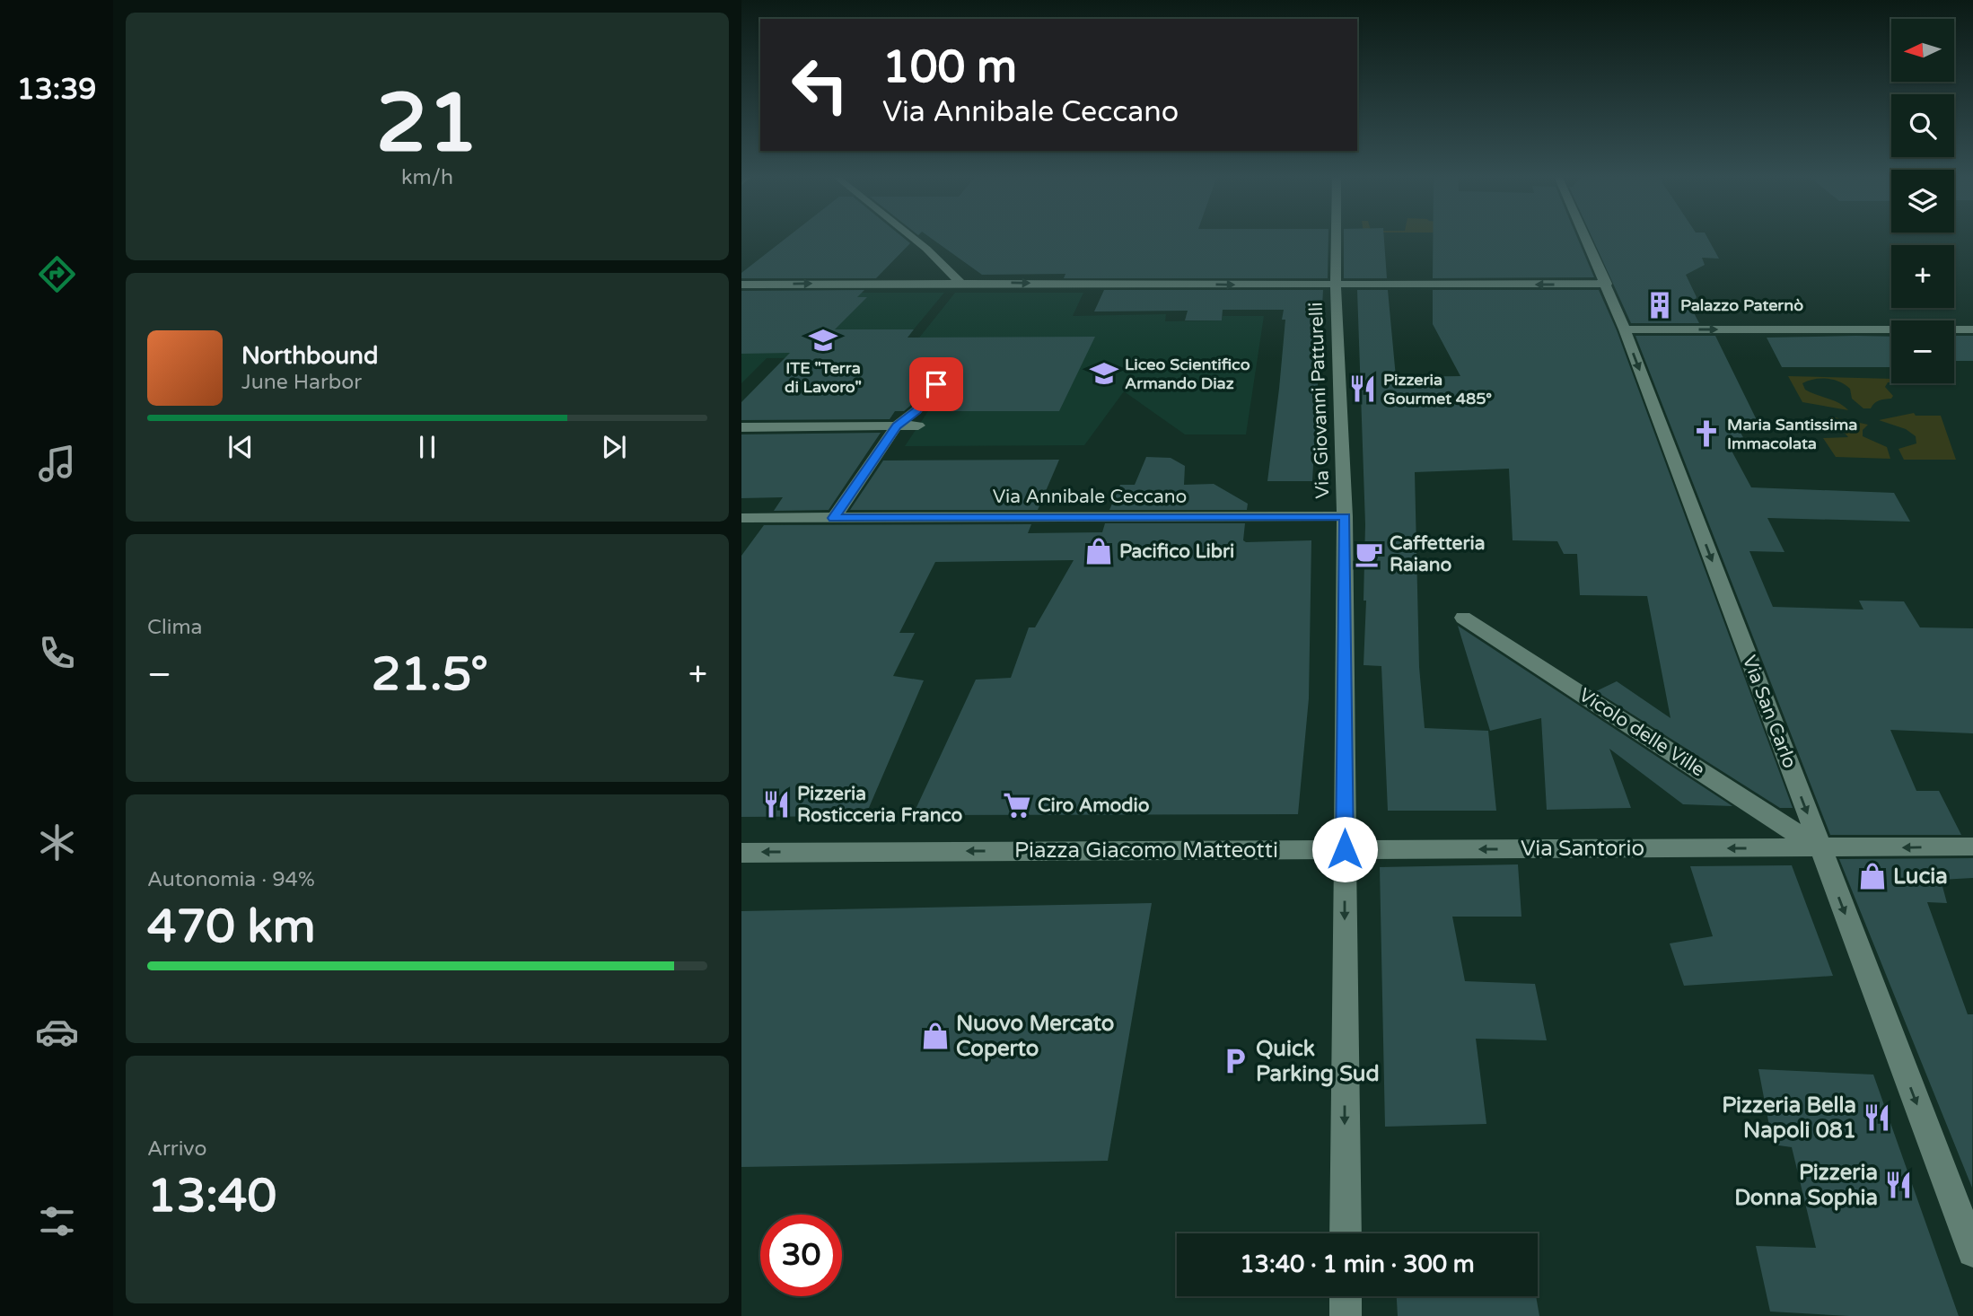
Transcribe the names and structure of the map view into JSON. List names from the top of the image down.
{
  "streets": {
    "street": [
      "Via Giovanni Patturelli",
      "Via Annibale Ceccano",
      "Via San Carlo",
      "Vicolo delle Ville",
      "Via Santorio",
      "Piazza Giacomo Matteotti"
    ]
  },
  "crossings": [
    ["Via Giovanni Patturelli", "Via Annibale Ceccano"],
    ["Via Giovanni Patturelli", "Via Santorio"],
    ["Via Giovanni Patturelli", "Piazza Giacomo Matteotti"],
    ["Via San Carlo", "Vicolo delle Ville"],
    ["Via San Carlo", "Via Santorio"],
    ["Vicolo delle Ville", "Via Santorio"],
    ["Via Santorio", "Piazza Giacomo Matteotti"]
  ],
  "one_way": ["Via San Carlo", "Via Santorio", "Piazza Giacomo Matteotti"],
  "places": {
    "building": ["Palazzo Paternò"],
    "school or university": ["ITE \"Terra di Lavoro\"", "Liceo Scientifico Armando Diaz"],
    "restaurant": [
      "Pizzeria Gourmet 485°",
      "Pizzeria Rosticceria Franco",
      "Pizzeria Bella Napoli 081",
      "Pizzeria Donna Sophia"
    ],
    "church": ["Maria Santissima Immacolata"],
    "shop": ["Pacifico Libri", "Lucia", "Nuovo Mercato Coperto"],
    "cafe": ["Caffetteria Raiano"],
    "supermarket": ["Ciro Amodio"],
    "parking": ["Quick Parking Sud"]
  },
  "north": "left",
  "page": {
    "tabs": "13:39",
    "tile": [
      ["21", "km/h"],
      "Clima",
      ["Autonomia · 94%", "470 km"],
      ["Arrivo", "13:40"]
    ],
    "map_buttons": ["+", "−"],
    "turn": ["100 m", "Via Annibale Ceccano"],
    "song": ["Northbound", "June Harbor"],
    "heat": ["−", "21.5°", "+"],
    "limit": "30",
    "trip": "13:40 · 1 min · 300 m"
  }
}
